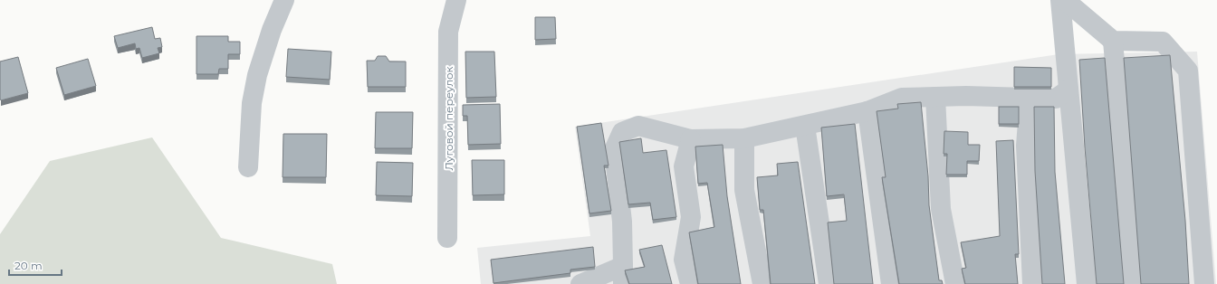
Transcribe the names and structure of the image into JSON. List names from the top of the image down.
{
  "streets": {
    "street": ["Луговой переулок"]
  },
  "scale_bar": "20 m"
}
